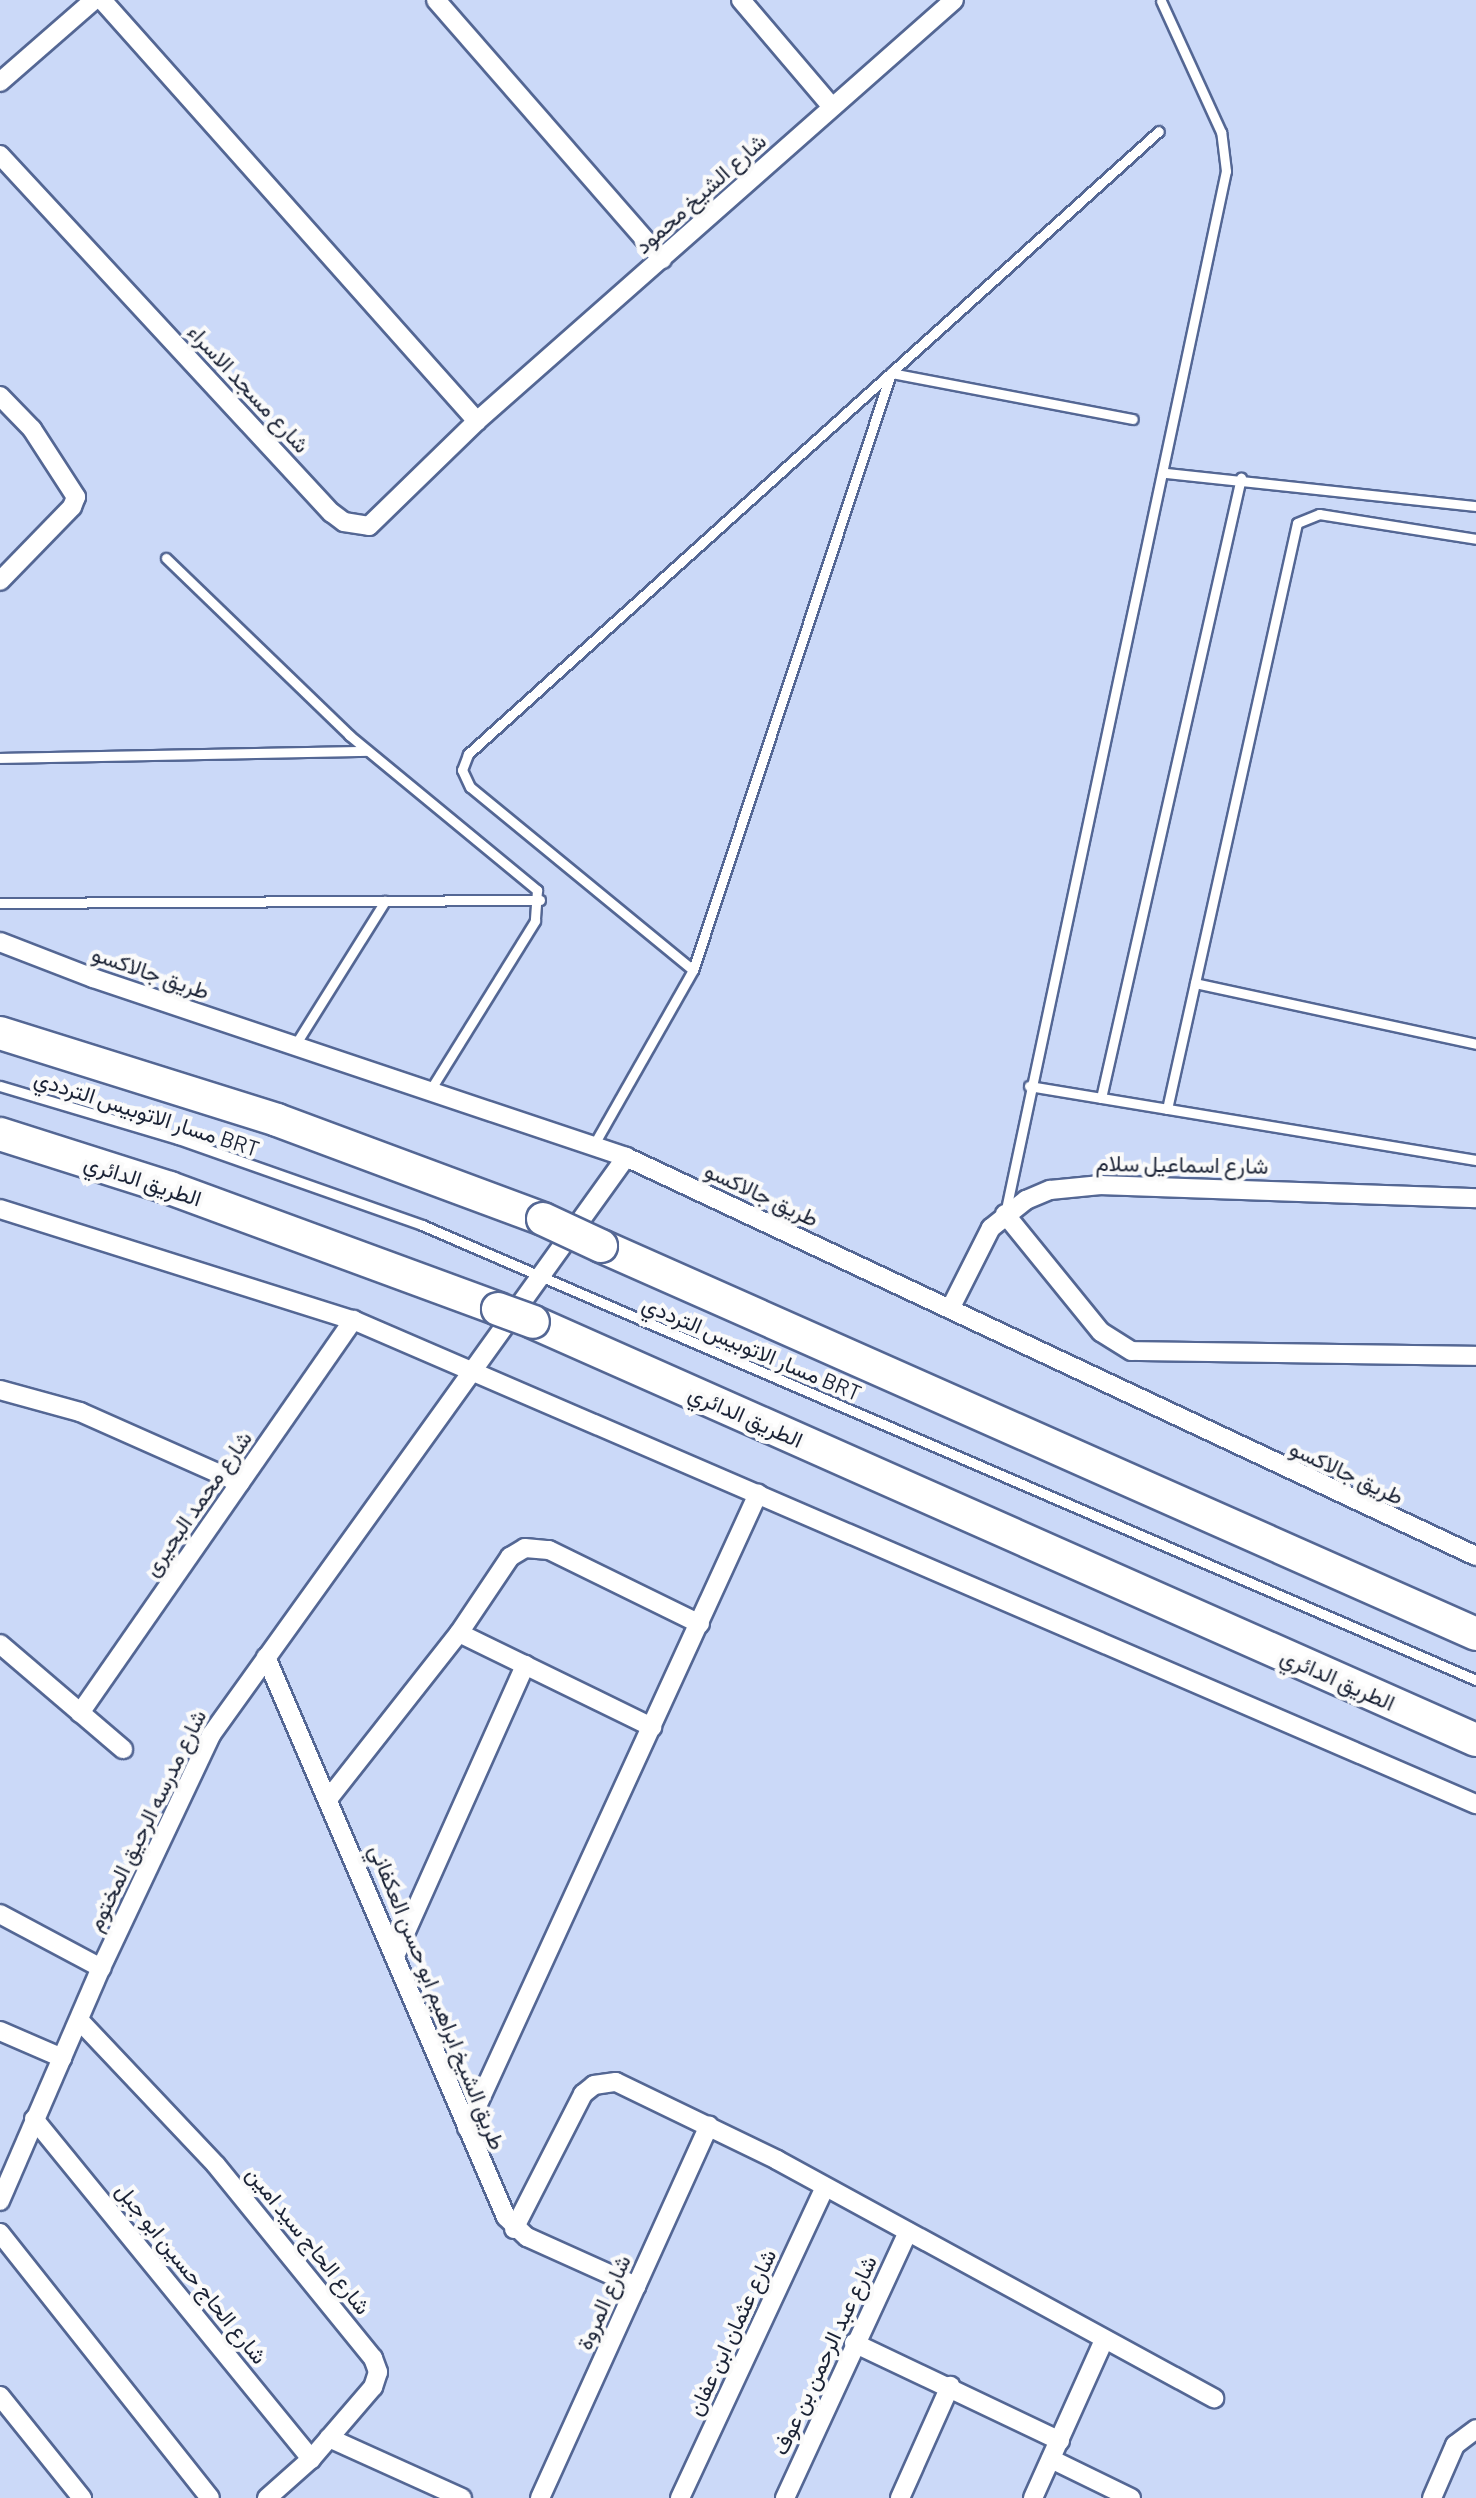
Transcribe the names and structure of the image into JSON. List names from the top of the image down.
{
  "streets": {
    "highway": ["الطريق الدائري"],
    "street": [
      "شارع الشيخ محمود",
      "شارع مسجد الاسراء",
      "طريق جالاكسو",
      "شارع اسماعيل سلام",
      "شارع محمد البحيرى",
      "شارع مدرسه الرحيق المختوم",
      "طريق الشيخ ابراهيم ابو حسن العكفاني",
      "شارع الحاج سيد امين",
      "شارع الحاج حسين ابو جبل",
      "شارع المروة",
      "شارع عثمان ابن عفان",
      "شارع عبد الرحمن بن عوف"
    ],
    "lane": ["مسار الاتوبيس الترددي BRT"]
  },
  "crossings": [
    ["شارع الشيخ محمود", "شارع مسجد الاسراء"],
    ["طريق جالاكسو", "شارع اسماعيل سلام"],
    ["طريق جالاكسو", "شارع مدرسه الرحيق المختوم"],
    ["شارع مدرسه الرحيق المختوم", "طريق الشيخ ابراهيم ابو حسن العكفاني"],
    ["شارع مدرسه الرحيق المختوم", "شارع الحاج سيد امين"],
    ["شارع مدرسه الرحيق المختوم", "شارع الحاج حسين ابو جبل"],
    ["شارع الحاج سيد امين", "شارع الحاج حسين ابو جبل"]
  ]
}
